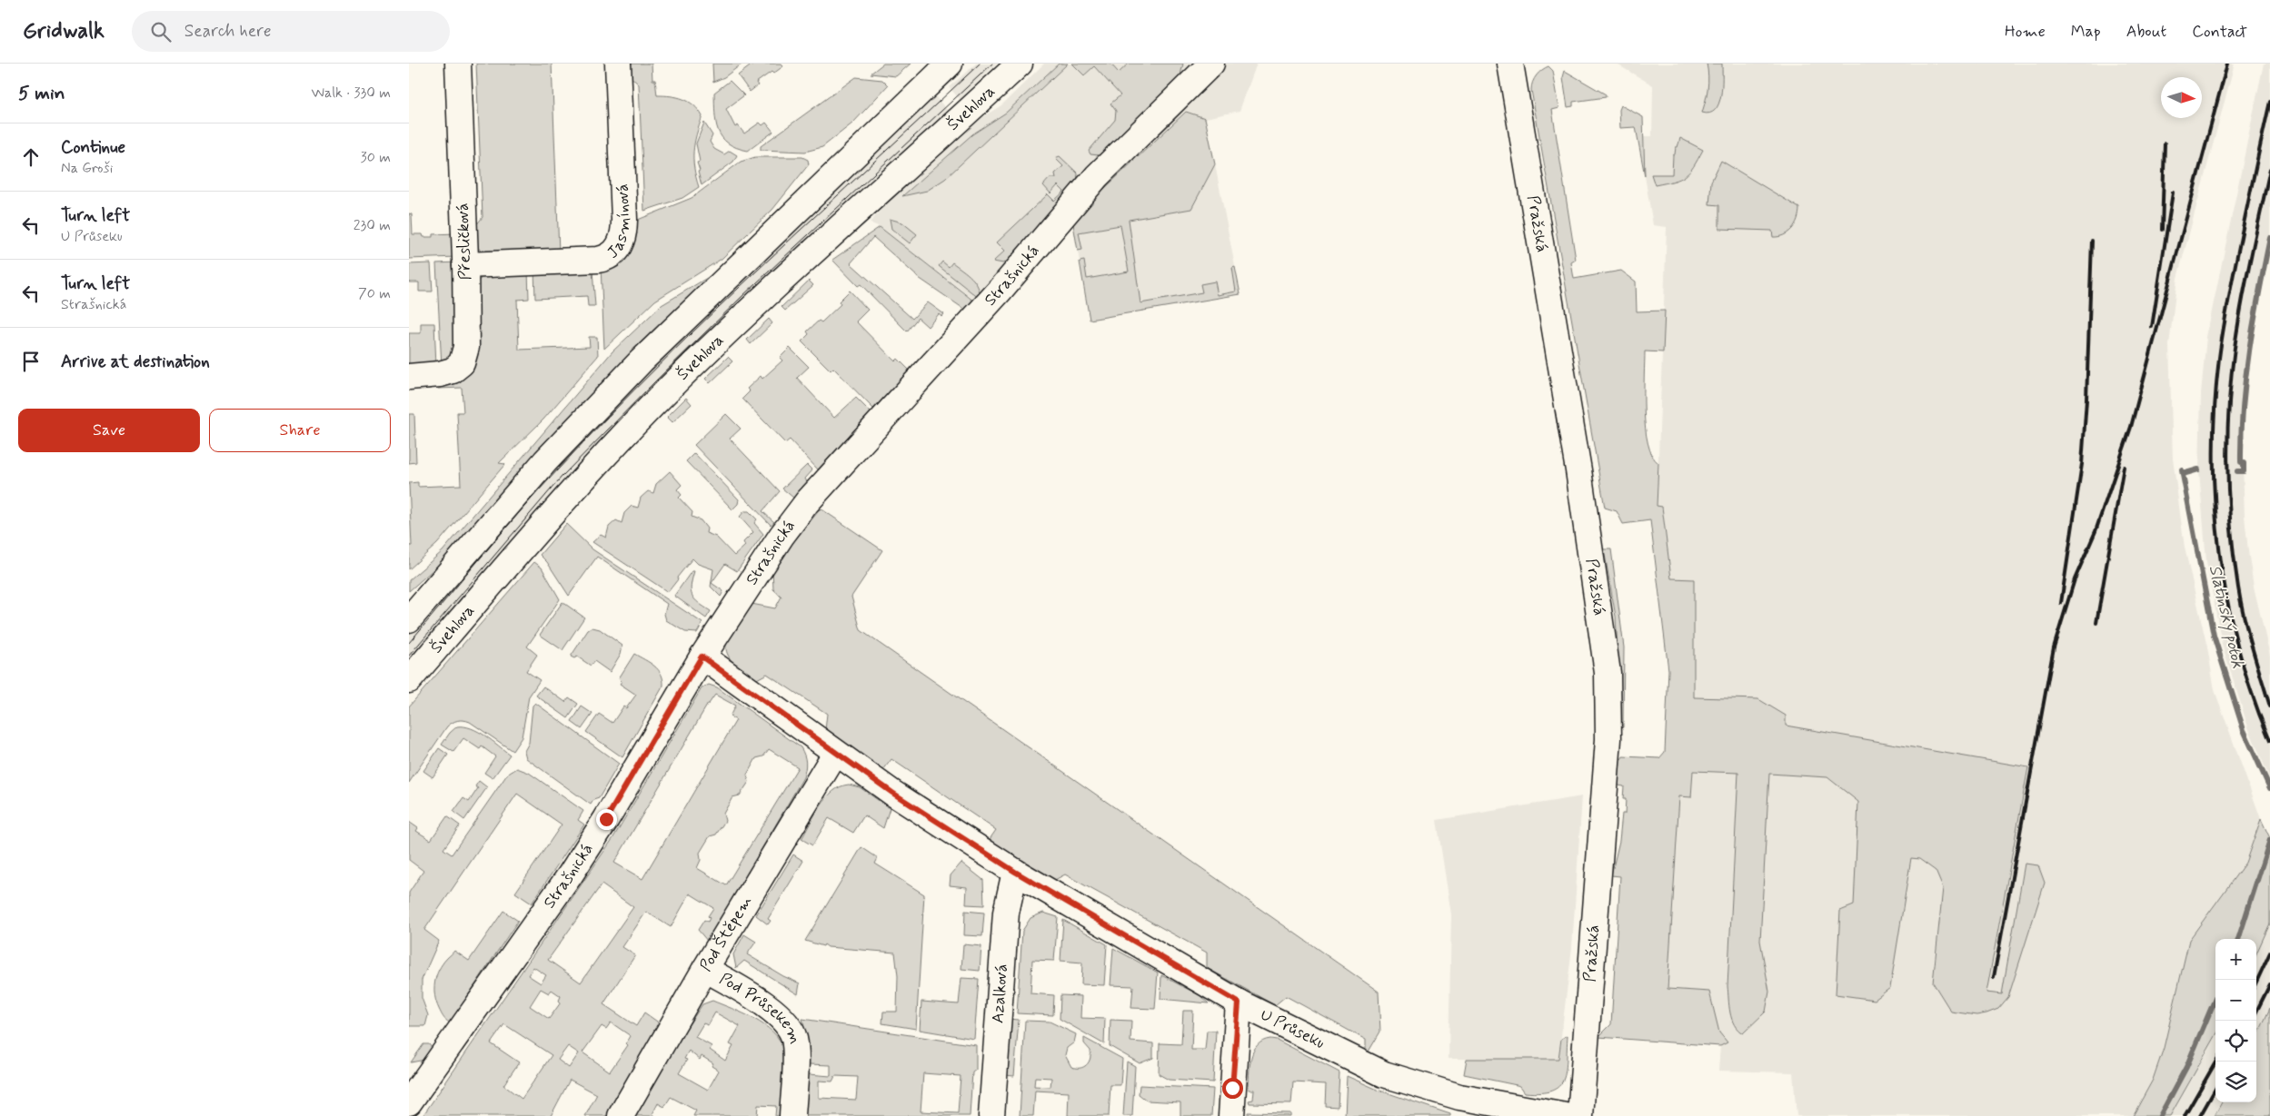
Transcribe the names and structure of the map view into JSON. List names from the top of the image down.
{
  "streets": {
    "street": [
      "Švehlova",
      "Jasmínová",
      "Pražská",
      "Přesličková",
      "Strašnická",
      "Pod Štěpem",
      "Azalková",
      "Pod Průsekem",
      "U Průseku"
    ]
  },
  "crossings": [
    ["Jasmínová", "Přesličková"],
    ["Strašnická", "U Průseku"],
    ["Pod Štěpem", "Pod Průsekem"],
    ["Pod Štěpem", "U Průseku"],
    ["Azalková", "U Průseku"]
  ],
  "water": ["Slatinský potok"],
  "north": "right",
  "page": {
    "header": "Gridwalk",
    "search": "Search here",
    "nav": [
      "Home",
      "Map",
      "About",
      "Contact"
    ],
    "heading": ["5 min", "Walk · 330 m"],
    "list": [
      ["Continue", "Na Groši", "30 m"],
      ["Turn left", "U Průseku", "230 m"],
      ["Turn left", "Strašnická", "70 m"],
      "Arrive at destination"
    ],
    "buttons": ["Save", "Share"],
    "map_buttons": ["+", "−"]
  }
}
